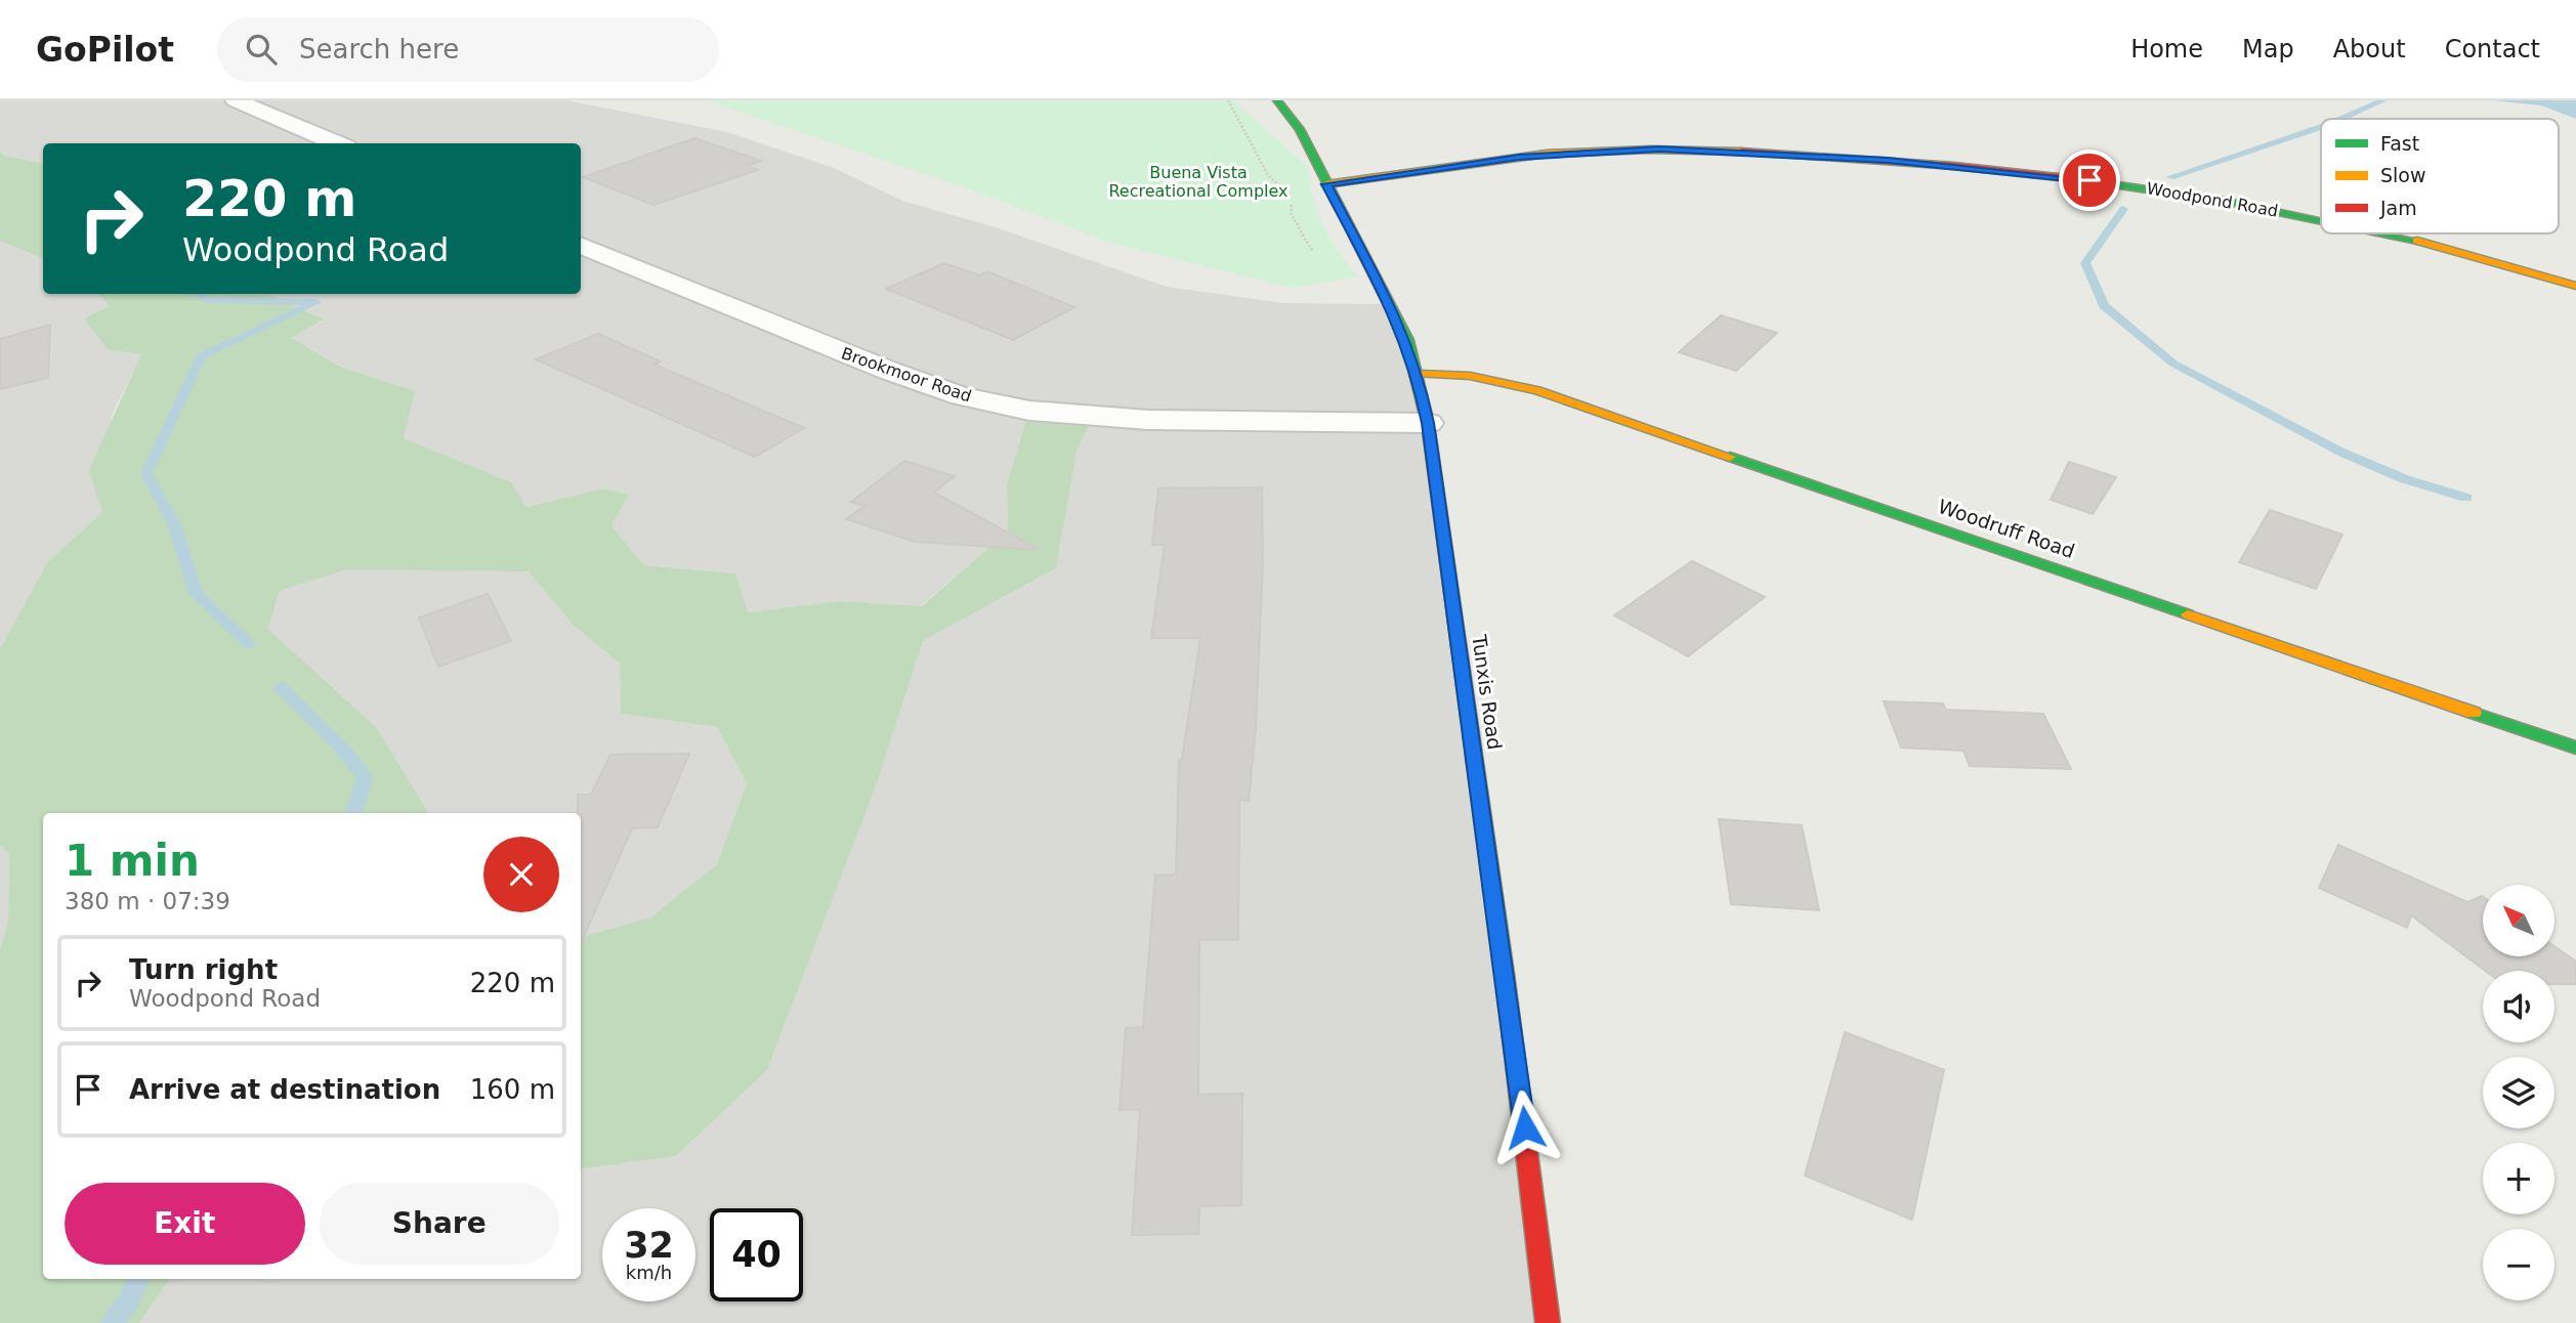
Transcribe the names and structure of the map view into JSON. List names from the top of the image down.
{
  "streets": {
    "street": [
      "Woodpond Road",
      "Brookmoor Road",
      "Woodruff Road",
      "Tunxis Road"
    ]
  },
  "crossings": [
    ["Woodpond Road", "Tunxis Road"],
    ["Brookmoor Road", "Tunxis Road"],
    ["Woodruff Road", "Tunxis Road"]
  ],
  "parks": ["Buena Vista Recreational Complex"],
  "legend": ["Fast", "Slow", "Jam"],
  "north": "top left",
  "page": {
    "header": "GoPilot",
    "search": "Search here",
    "nav": [
      "Home",
      "Map",
      "About",
      "Contact"
    ],
    "turn": ["220 m", "Woodpond Road"],
    "heading": ["1 min", "380 m · 07:39"],
    "map_buttons": ["+", "−"],
    "list": [
      {
        "name": "Turn right",
        "note": "Woodpond Road",
        "value": "220 m"
      },
      {
        "name": "Arrive at destination",
        "value": "160 m"
      }
    ],
    "buttons": ["Exit", "Share"],
    "speed": "32 km/h",
    "limit": "40"
  }
}
